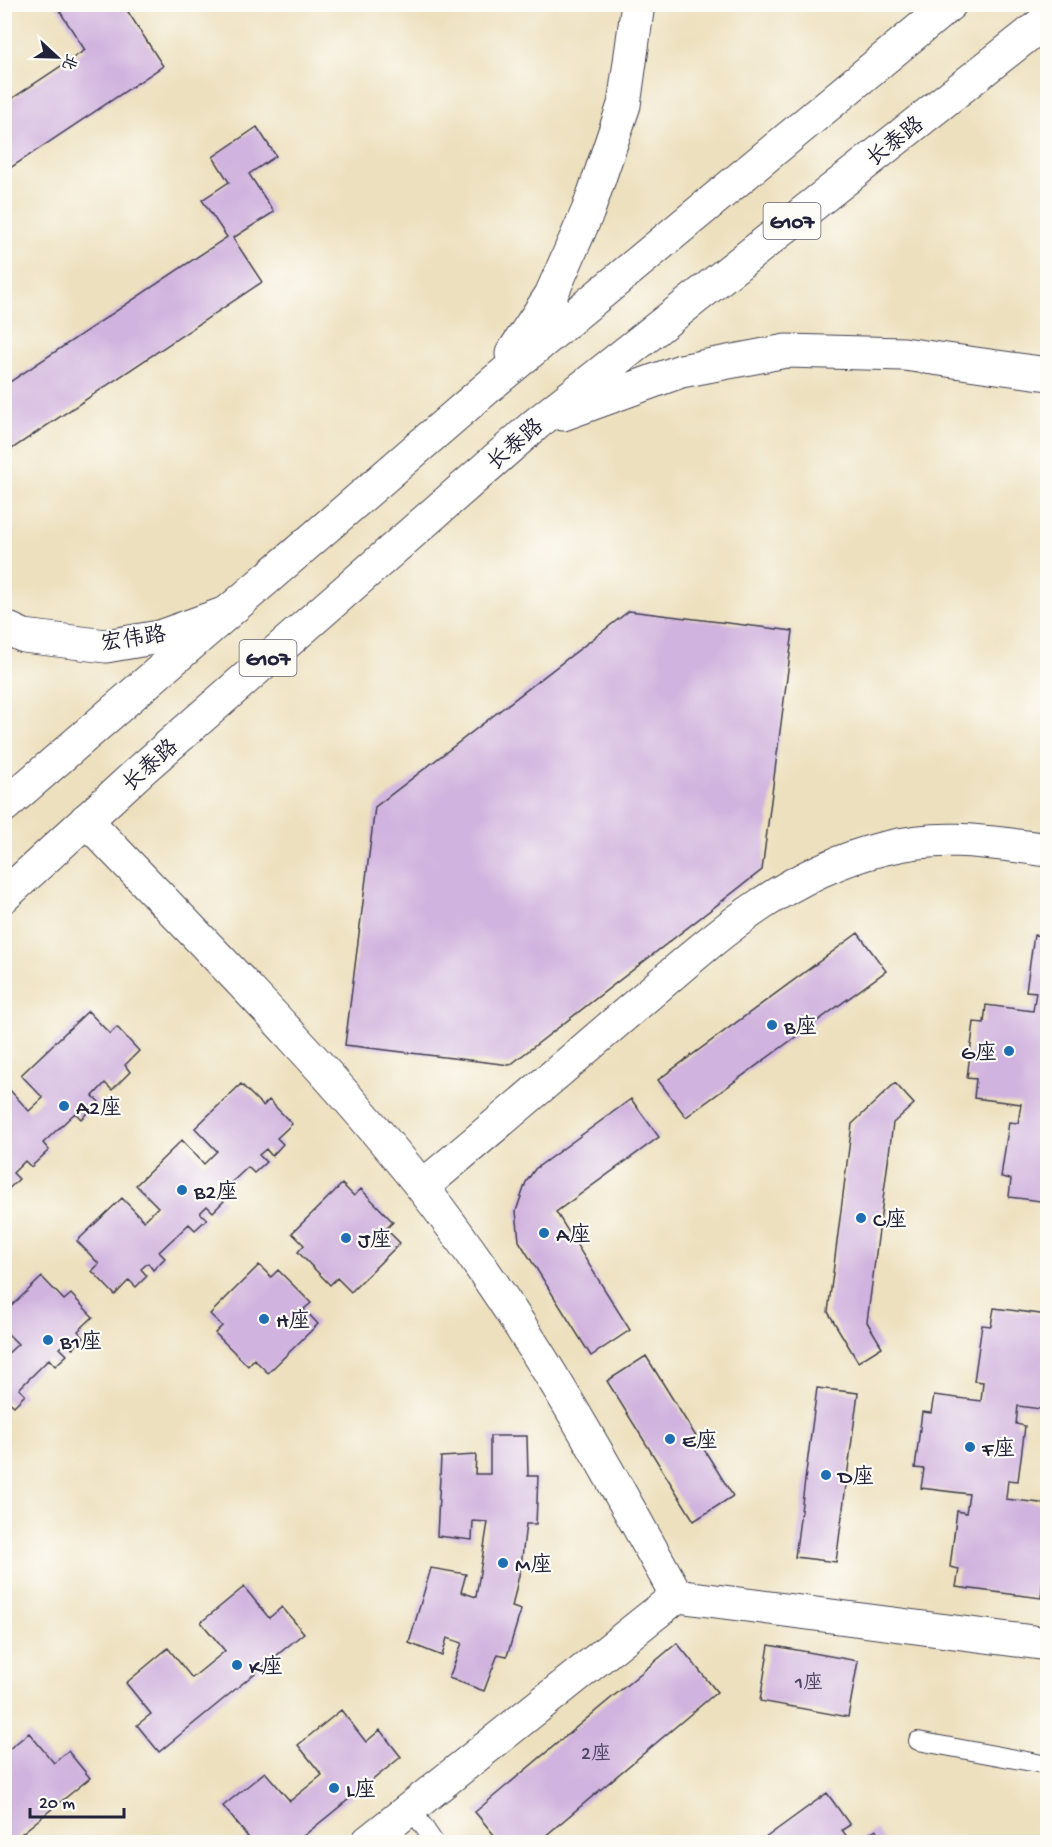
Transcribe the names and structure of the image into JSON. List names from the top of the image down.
{
  "streets": {
    "main road": ["长泰路", "G107", "宏伟路"]
  },
  "crossings": [
    ["G107", "宏伟路"]
  ],
  "places": [
    "B座",
    "G座",
    "A2座",
    "B2座",
    "C座",
    "A座",
    "J座",
    "H座",
    "B1座",
    "E座",
    "F座",
    "D座",
    "M座",
    "K座",
    "L座"
  ],
  "house_numbers": ["1座", "2座"],
  "scale_bar": "20 m",
  "north": "right"
}
